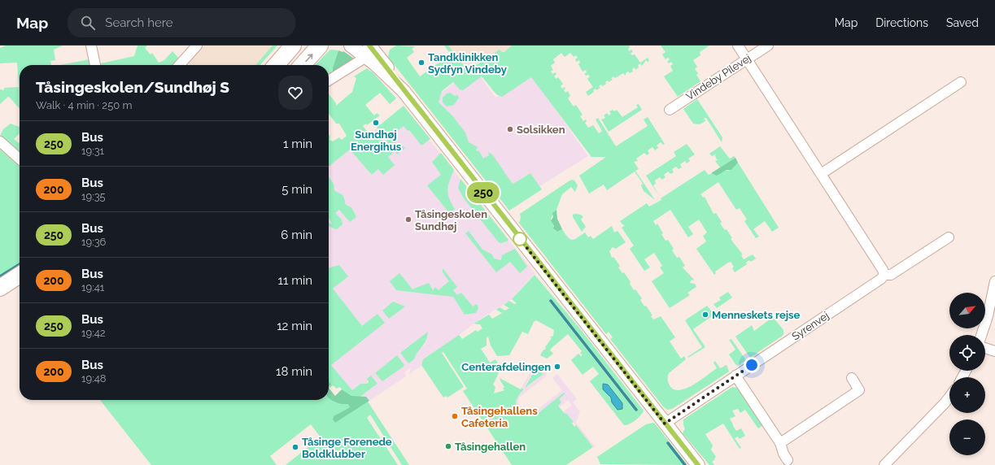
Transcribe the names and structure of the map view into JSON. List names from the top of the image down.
{
  "streets": {
    "street": ["Vindeby Pilevej", "Syrenvej"]
  },
  "places": [
    "Tandklinikken Sydfyn Vindeby",
    "Sundhøj Energihus",
    "Solsikken",
    "Tåsingeskolen Sundhøj",
    "Menneskets rejse",
    "Centerafdelingen",
    "Tåsingehallens Cafeteria",
    "Tåsingehallen",
    "Tåsinge Forenede Boldklubber"
  ],
  "lines": ["bus line 250"],
  "north": "top right",
  "page": {
    "header": "Map",
    "search": "Search here",
    "nav": ["Map", "Directions", "Saved"],
    "on_map": "250",
    "heading": ["Tåsingeskolen/Sundhøj S", "Walk · 4 min · 250 m"],
    "list": [
      {
        "mark": "250",
        "name": "Bus",
        "note": "19:31",
        "value": "1 min"
      },
      {
        "mark": "200",
        "name": "Bus",
        "note": "19:35",
        "value": "5 min"
      },
      {
        "mark": "250",
        "name": "Bus",
        "note": "19:36",
        "value": "6 min"
      },
      {
        "mark": "200",
        "name": "Bus",
        "note": "19:41",
        "value": "11 min"
      },
      {
        "mark": "250",
        "name": "Bus",
        "note": "19:42",
        "value": "12 min"
      },
      {
        "mark": "200",
        "name": "Bus",
        "note": "19:48",
        "value": "18 min"
      }
    ],
    "map_buttons": ["+", "−"]
  }
}
